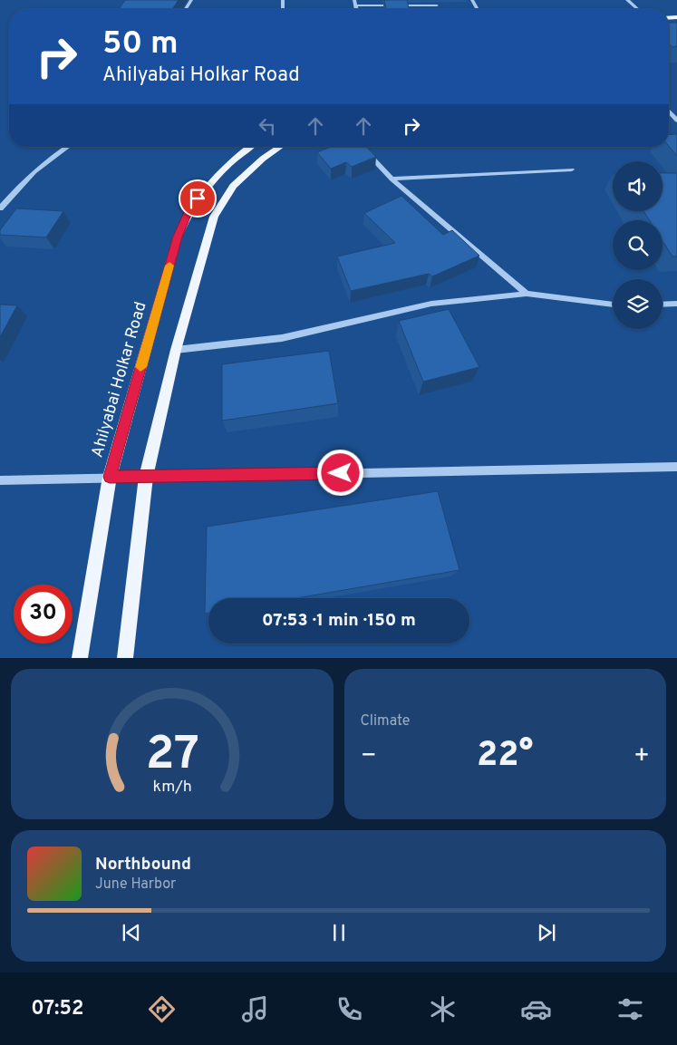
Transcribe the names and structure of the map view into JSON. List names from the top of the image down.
{
  "streets": {
    "main road": ["Ahilyabai Holkar Road"]
  },
  "page": {
    "turn": ["50 m", "Ahilyabai Holkar Road"],
    "limit": "30",
    "trip": "07:53 · 1 min · 150 m",
    "tile": "Climate",
    "heat": ["−", "22°", "+"],
    "song": ["Northbound", "June Harbor"],
    "tabs": "07:52",
    "gauge": ["27", "km/h"]
  }
}
